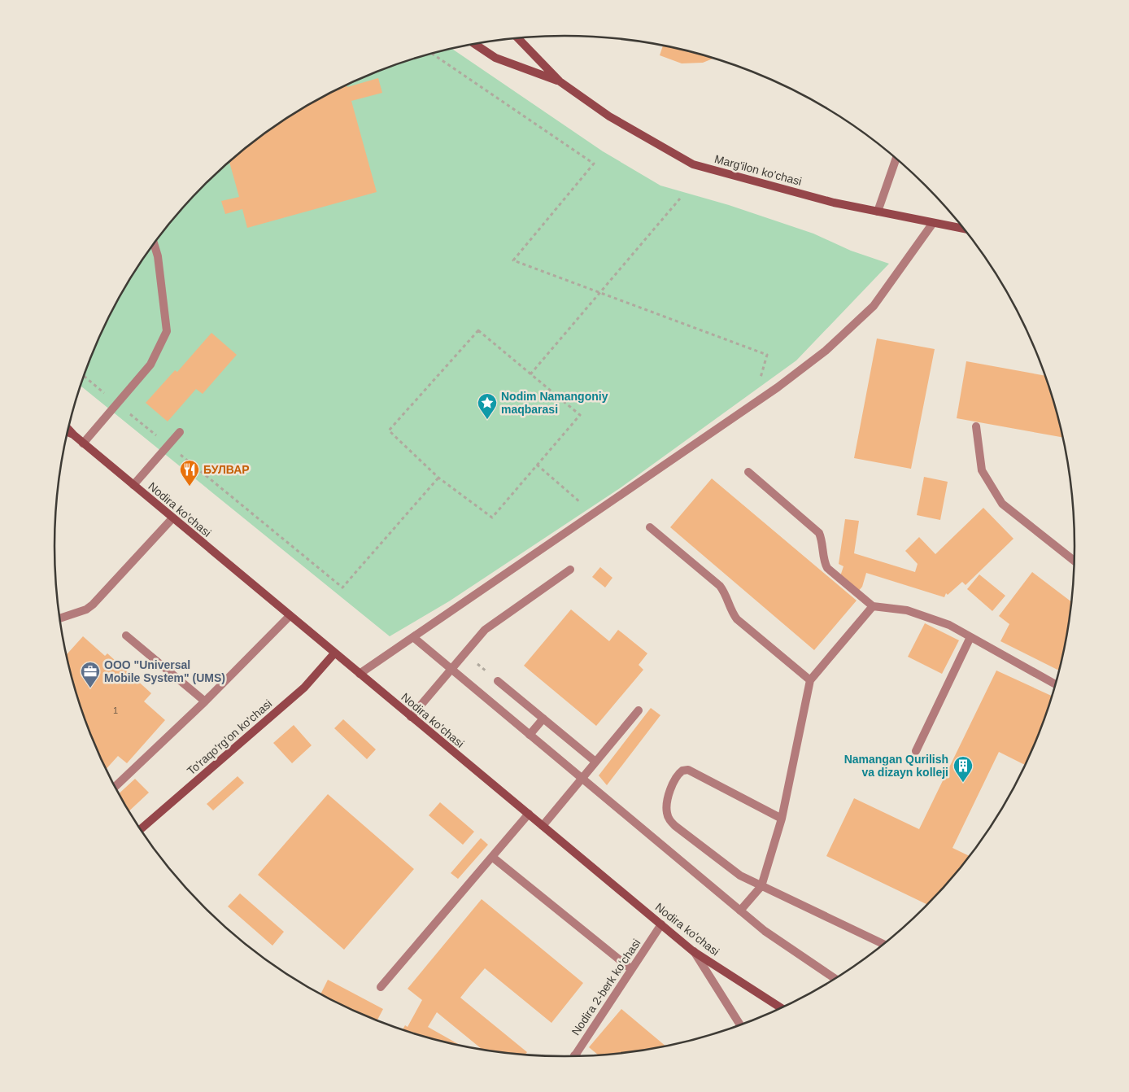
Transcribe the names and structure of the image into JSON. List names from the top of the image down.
{
  "streets": {
    "main road": ["Marg'ilon ko'chasi", "Nodira ko'chasi", "To'raqo'rg'on ko'chasi"],
    "street": ["Nodira 2-berk koʻchasi"]
  },
  "crossings": [
    ["Nodira ko'chasi", "To'raqo'rg'on ko'chasi"],
    ["Nodira ko'chasi", "Nodira 2-berk koʻchasi"]
  ],
  "places": {
    "place": ["Nodim Namangoniy maqbarasi"],
    "restaurant": ["БУЛВАР"],
    "office": ["ООО \"Universal Mobile System\" (UMS)"],
    "building": ["Namangan Qurilish va dizayn kolleji"]
  },
  "house_numbers": ["1"]
}
